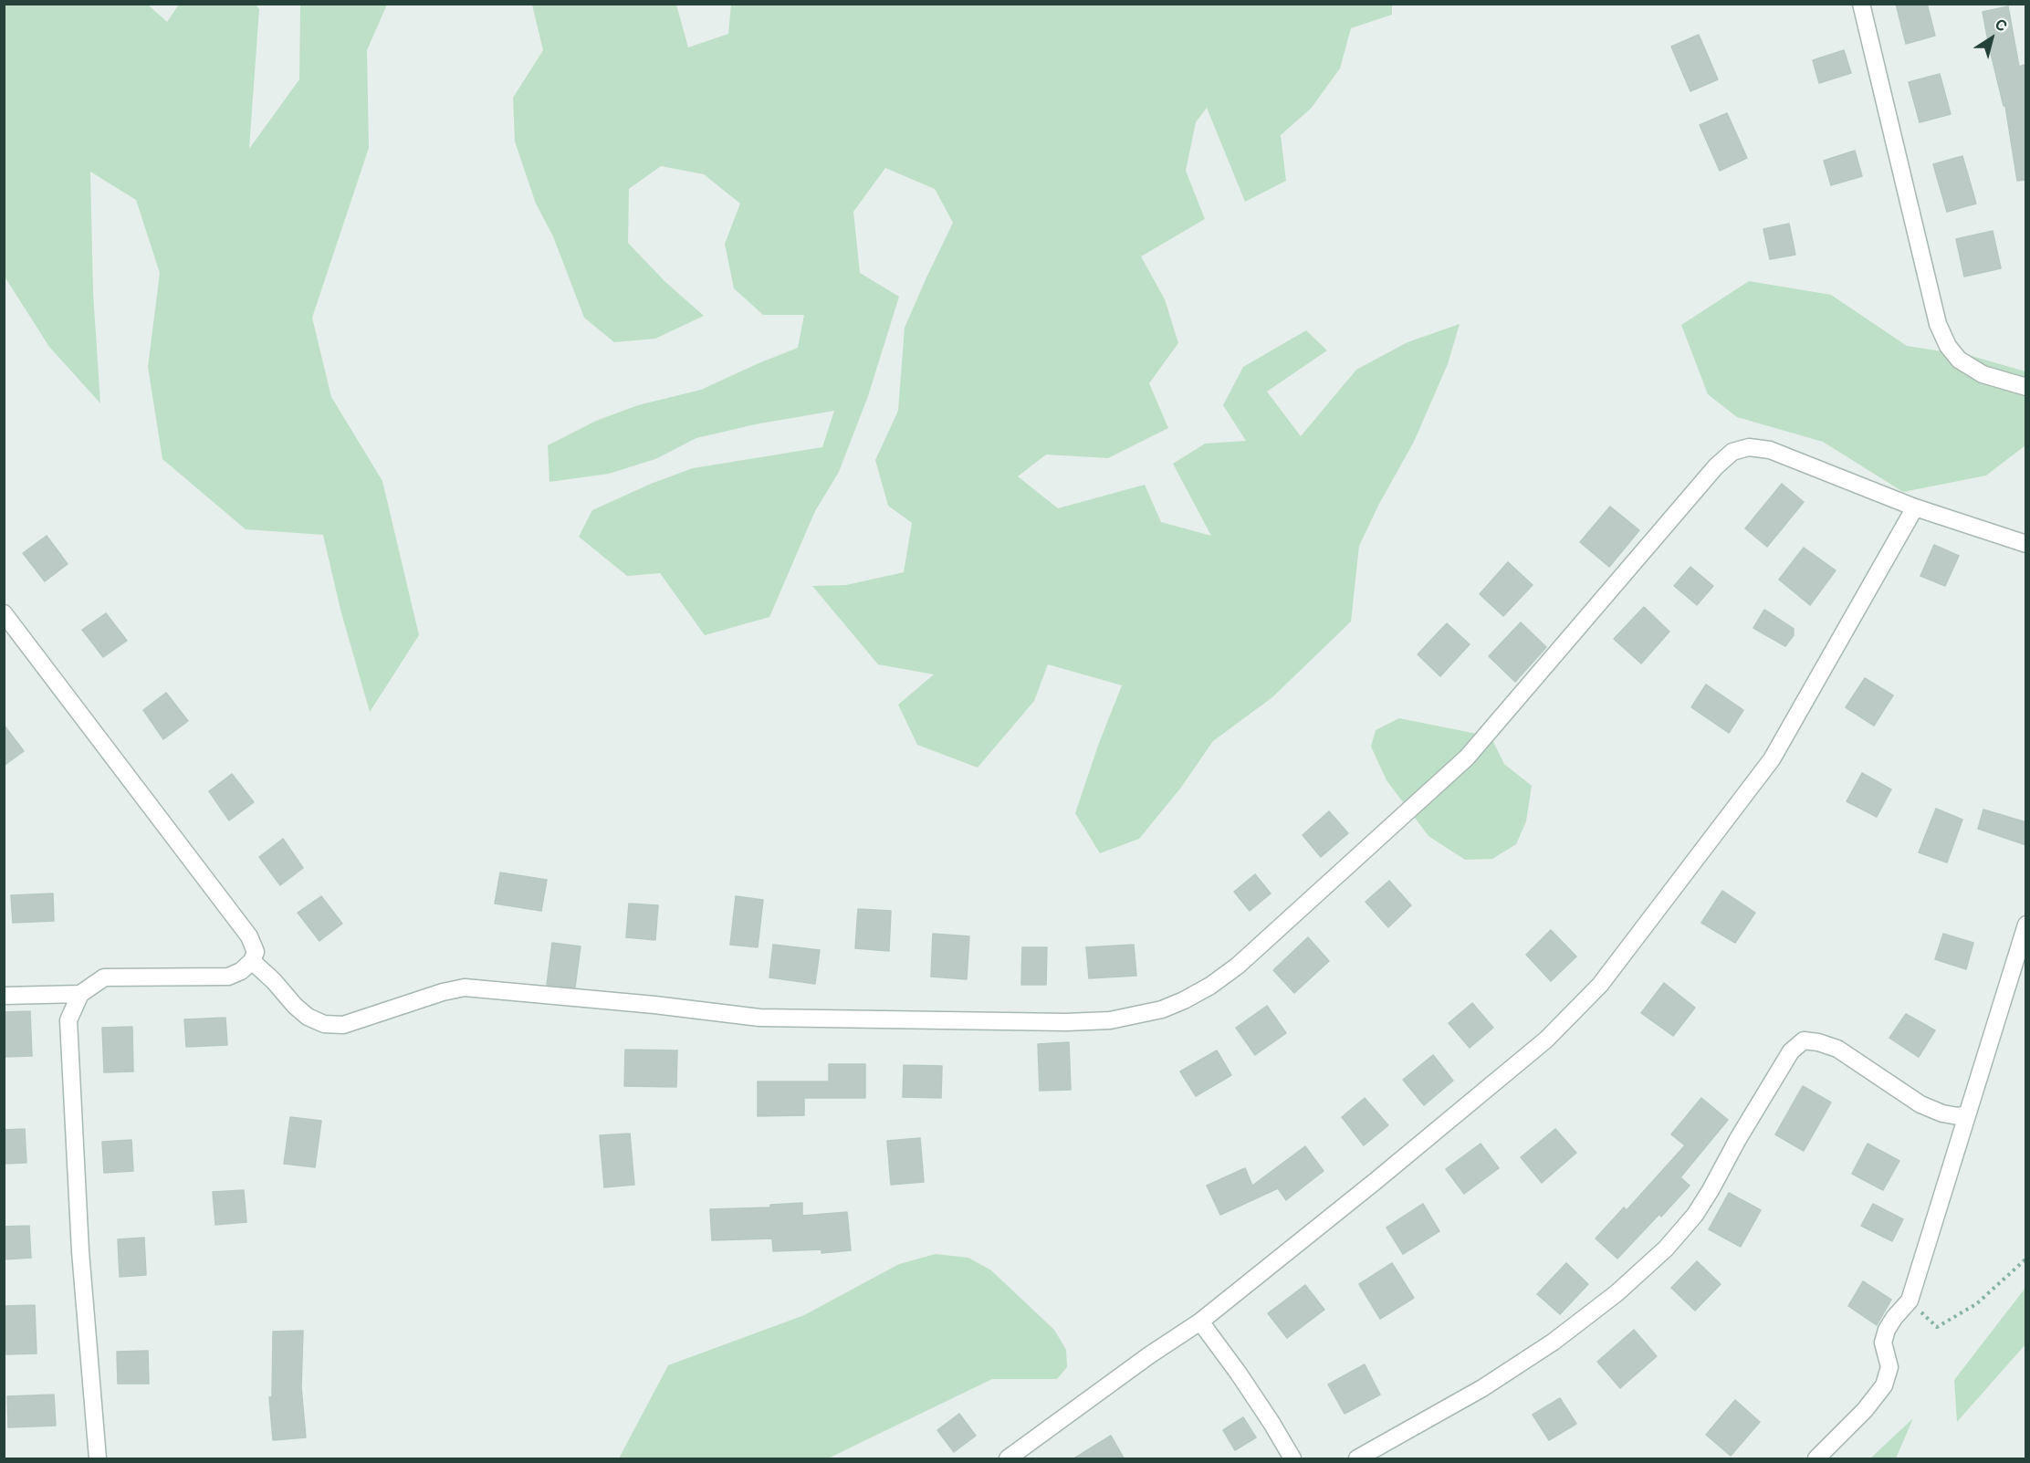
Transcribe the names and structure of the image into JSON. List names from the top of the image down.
{
  "north": "top right"
}
